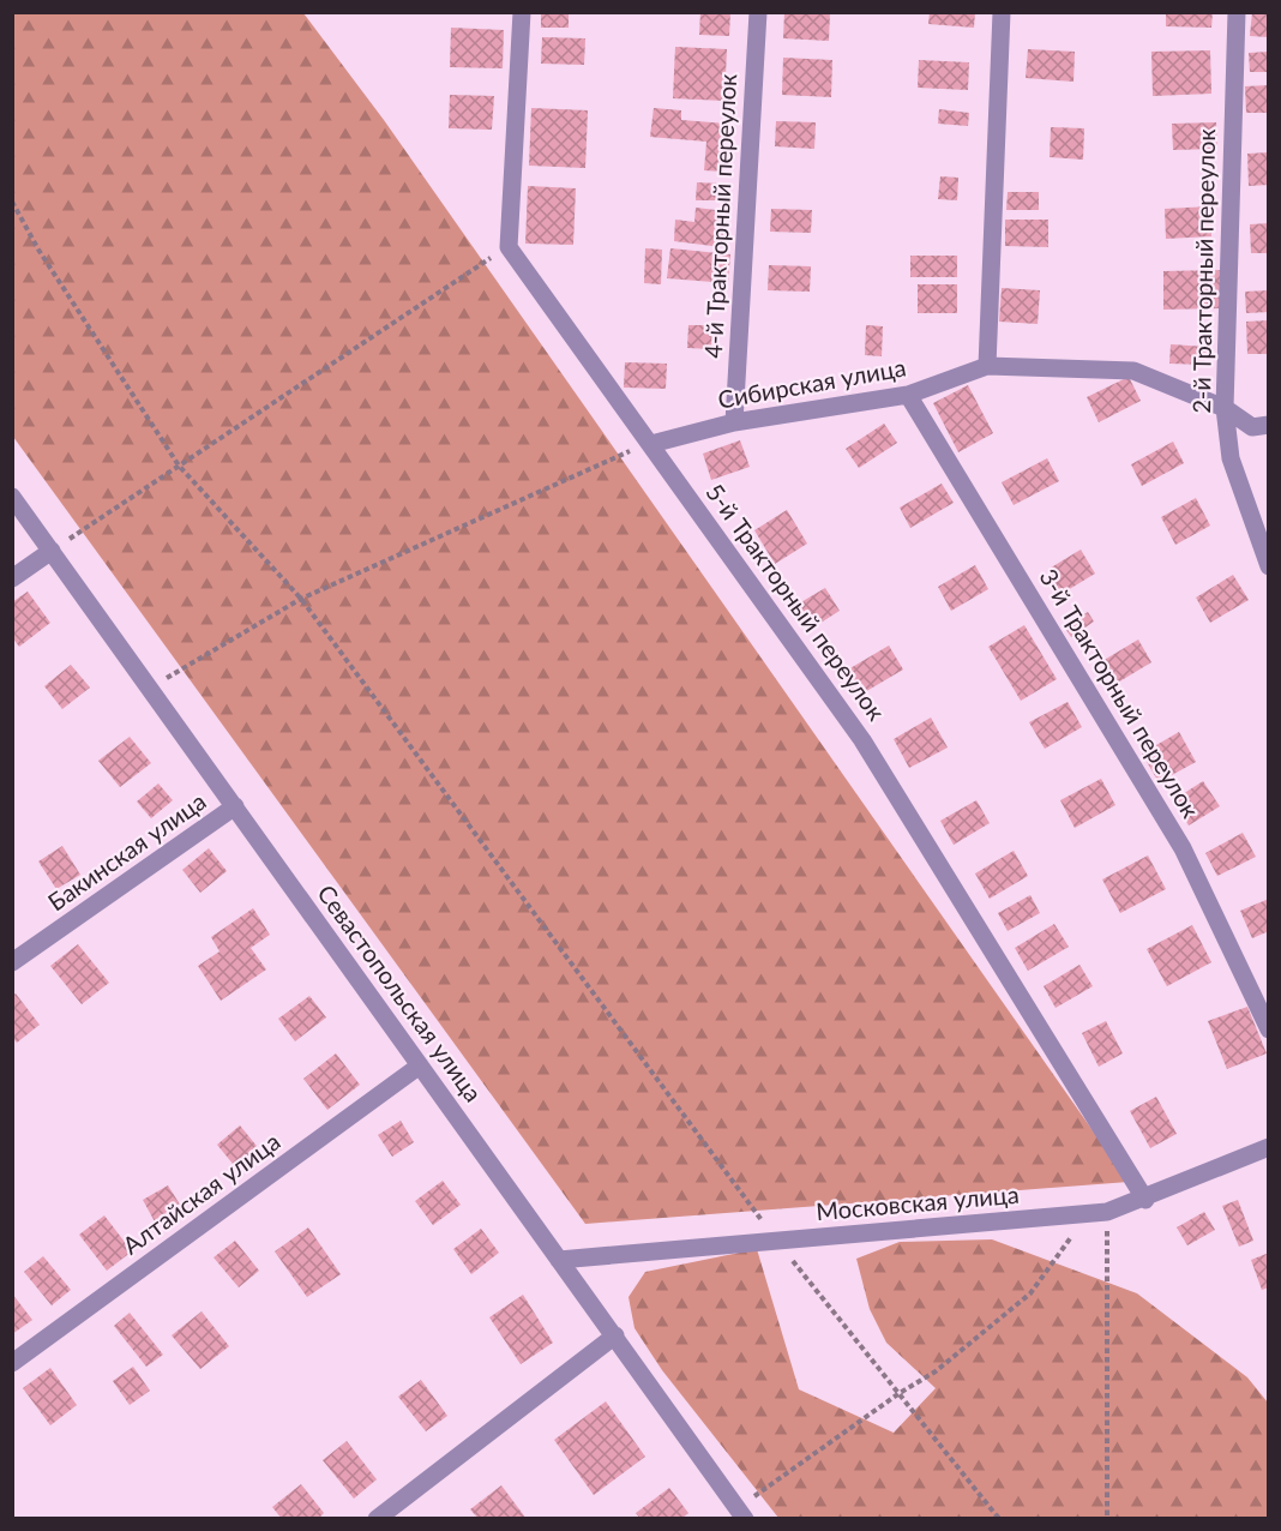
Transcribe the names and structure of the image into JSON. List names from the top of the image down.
{
  "streets": {
    "street": [
      "4-й Тракторный переулок",
      "2-й Тракторный переулок",
      "Сибирская улица",
      "5-й Тракторный переулок",
      "3-й Тракторный переулок",
      "Бакинская улица",
      "Севастопольская улица",
      "Алтайская улица",
      "Московская улица"
    ]
  },
  "crossings": [
    ["4-й Тракторный переулок", "Сибирская улица"],
    ["2-й Тракторный переулок", "Сибирская улица"],
    ["Сибирская улица", "5-й Тракторный переулок"],
    ["Сибирская улица", "3-й Тракторный переулок"],
    ["5-й Тракторный переулок", "Московская улица"],
    ["Бакинская улица", "Севастопольская улица"],
    ["Севастопольская улица", "Алтайская улица"],
    ["Севастопольская улица", "Московская улица"]
  ]
}
